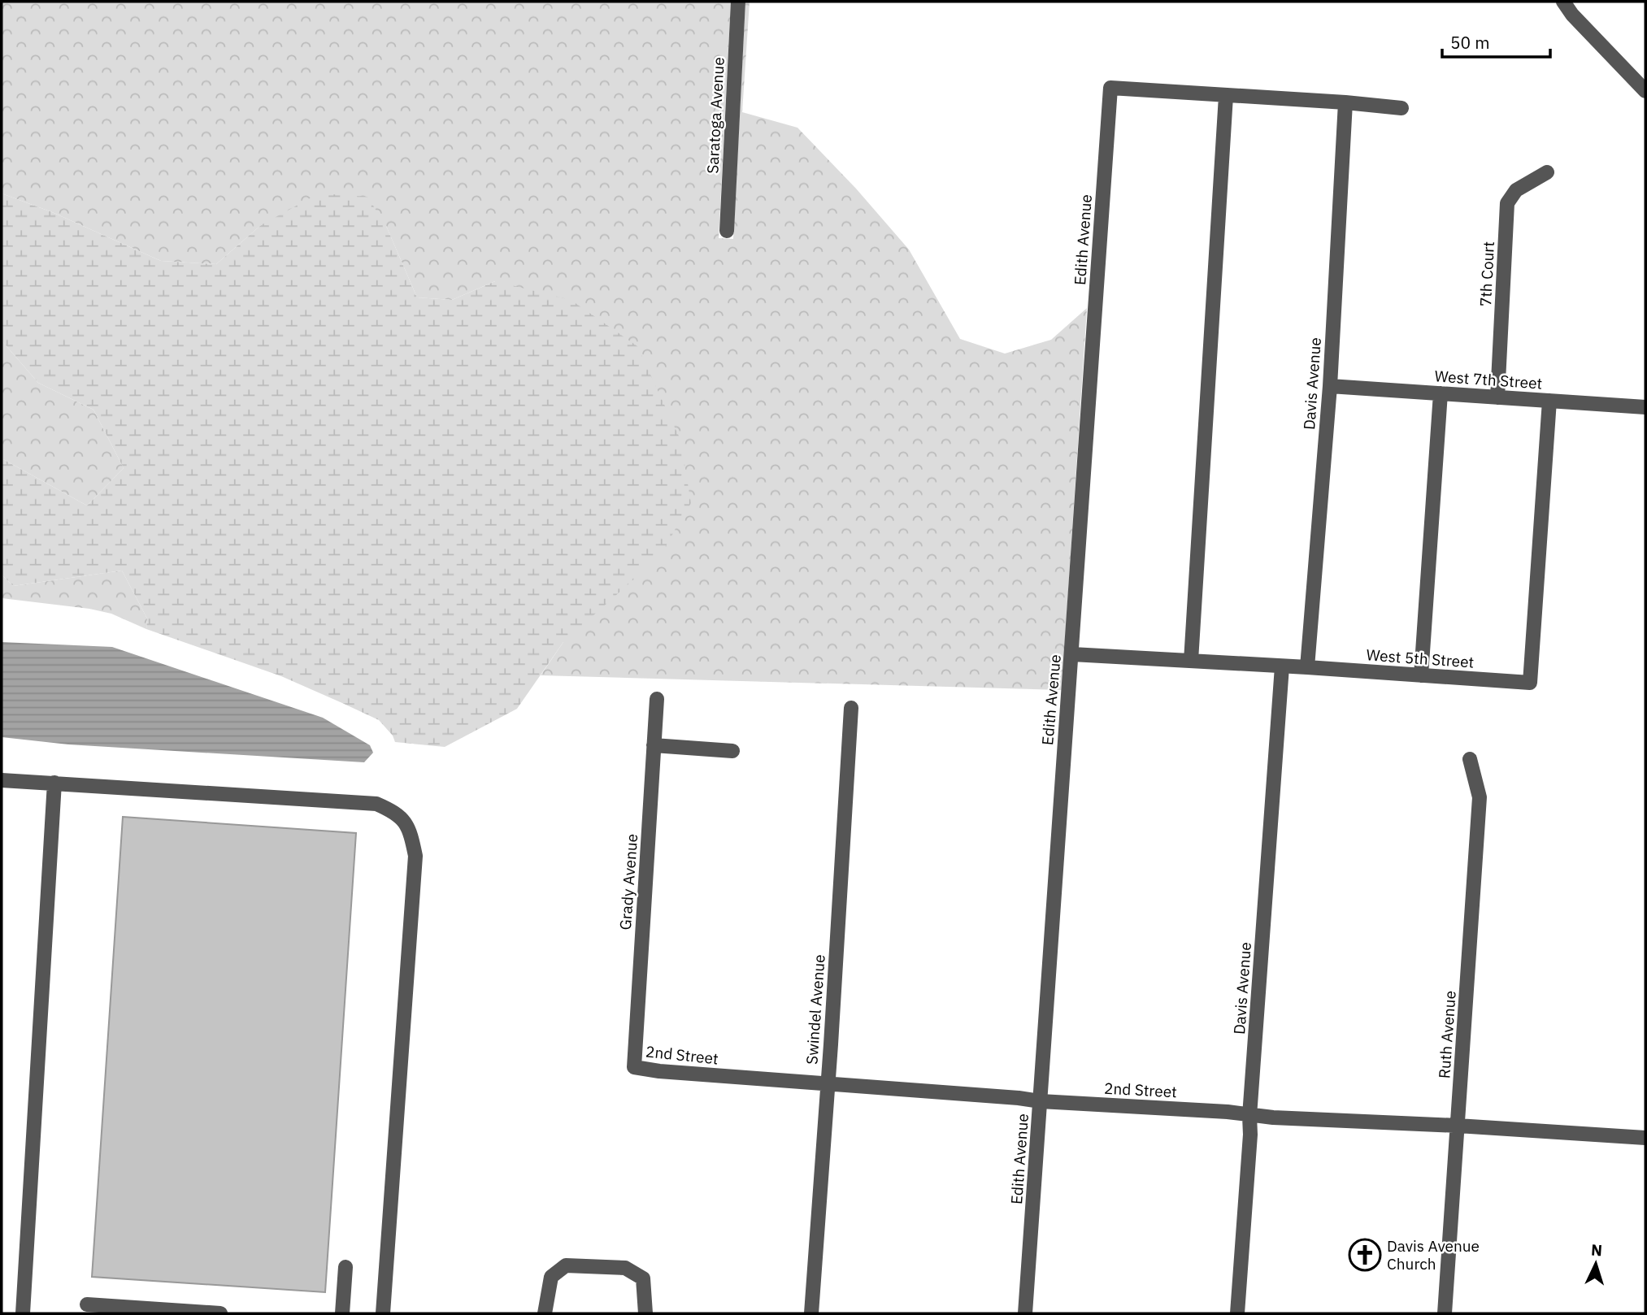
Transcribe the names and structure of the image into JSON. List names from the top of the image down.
{
  "streets": {
    "street": [
      "Saratoga Avenue",
      "Edith Avenue",
      "7th Court",
      "West 7th Street",
      "Davis Avenue",
      "West 5th Street",
      "Grady Avenue",
      "Swindel Avenue",
      "Ruth Avenue",
      "2nd Street"
    ]
  },
  "crossings": [
    ["Edith Avenue", "2nd Street"],
    ["7th Court", "West 7th Street"],
    ["West 7th Street", "Davis Avenue"],
    ["West 7th Street", "West 5th Street"],
    ["Davis Avenue", "West 5th Street"],
    ["Davis Avenue", "2nd Street"],
    ["Grady Avenue", "2nd Street"],
    ["Swindel Avenue", "2nd Street"],
    ["Ruth Avenue", "2nd Street"]
  ],
  "places": {
    "church": ["Davis Avenue Church"]
  },
  "scale_bar": "50 m",
  "north": "top"
}
